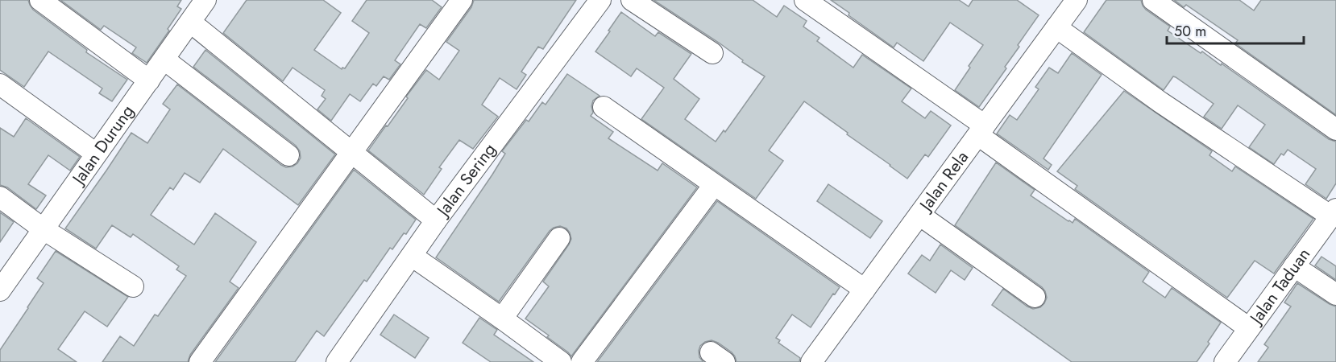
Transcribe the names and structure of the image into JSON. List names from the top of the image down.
{
  "streets": {
    "street": [
      "Jalan Durung",
      "Jalan Sering",
      "Jalan Rela",
      "Jalan Taduan"
    ]
  },
  "scale_bar": "50 m"
}
